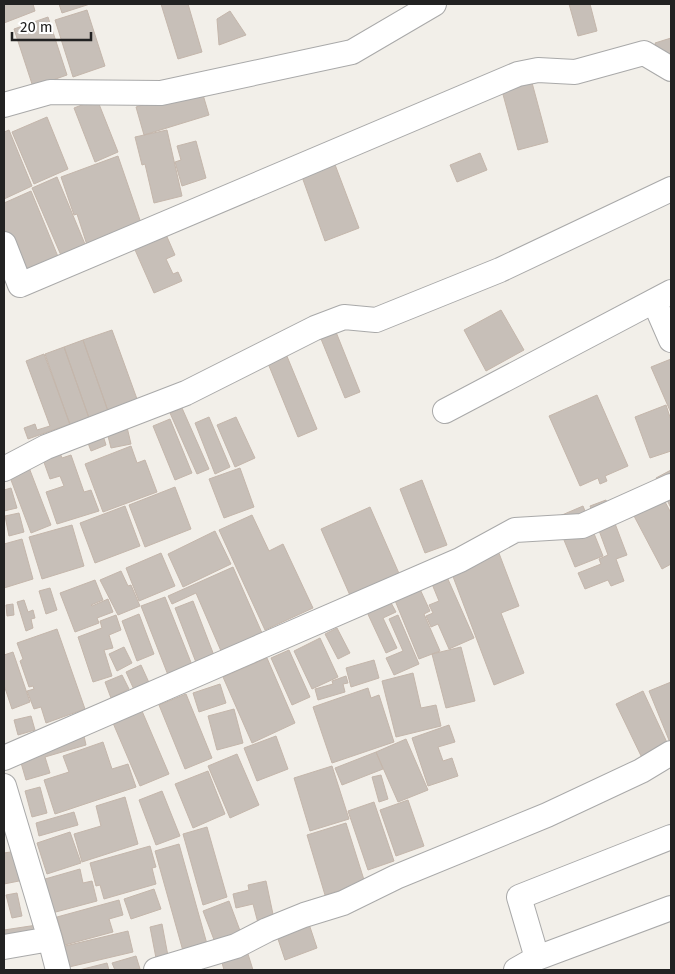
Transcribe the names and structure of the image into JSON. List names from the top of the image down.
{
  "scale_bar": "20 m"
}
